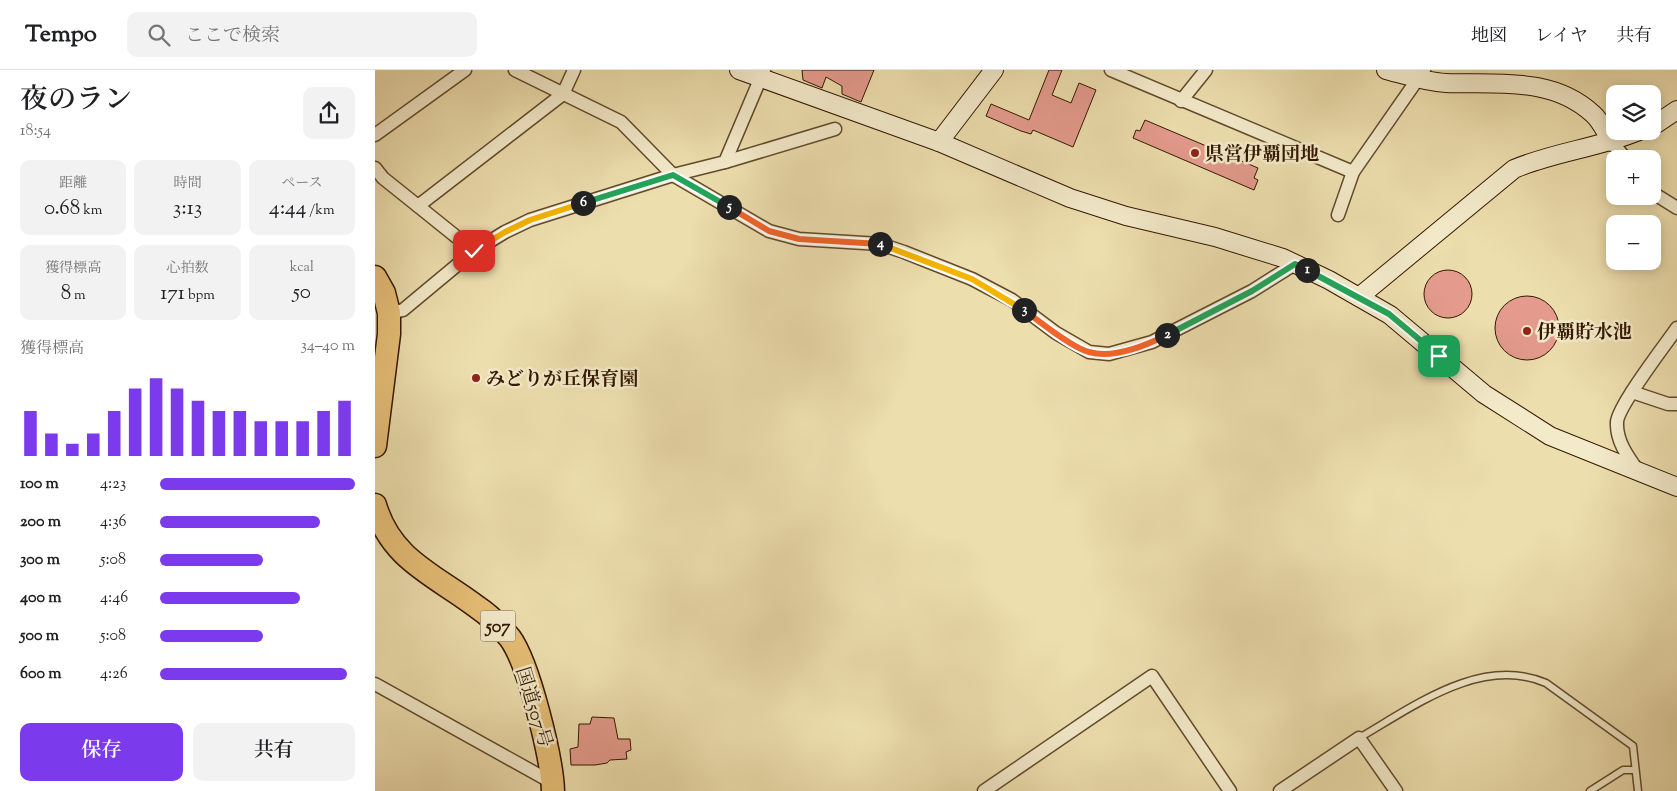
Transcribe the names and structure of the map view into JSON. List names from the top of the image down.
{
  "streets": {
    "highway": ["507", "国道507号"]
  },
  "places": ["県営伊覇団地", "伊覇貯水池", "みどりが丘保育園"],
  "page": {
    "header": "Tempo",
    "search": "ここで検索",
    "nav": ["地図", "レイヤ", "共有"],
    "heading": ["夜のラン", "18:54"],
    "map_buttons": ["+", "−"],
    "stats": [
      ["距離", "0.68 km"],
      ["時間", "3:13"],
      ["ペース", "4:44 /km"],
      ["獲得標高", "8 m"],
      ["心拍数", "171 bpm"],
      ["kcal", "50"]
    ],
    "pins": [
      "6",
      "5",
      "4",
      "1",
      "3",
      "2"
    ],
    "chart": ["獲得標高", "34–40 m"],
    "list": [
      {
        "name": "100 m",
        "note": "4:23"
      },
      {
        "name": "200 m",
        "note": "4:36"
      },
      {
        "name": "300 m",
        "note": "5:08"
      },
      {
        "name": "400 m",
        "note": "4:46"
      },
      {
        "name": "500 m",
        "note": "5:08"
      },
      {
        "name": "600 m",
        "note": "4:26"
      }
    ],
    "buttons": ["保存", "共有"]
  }
}
